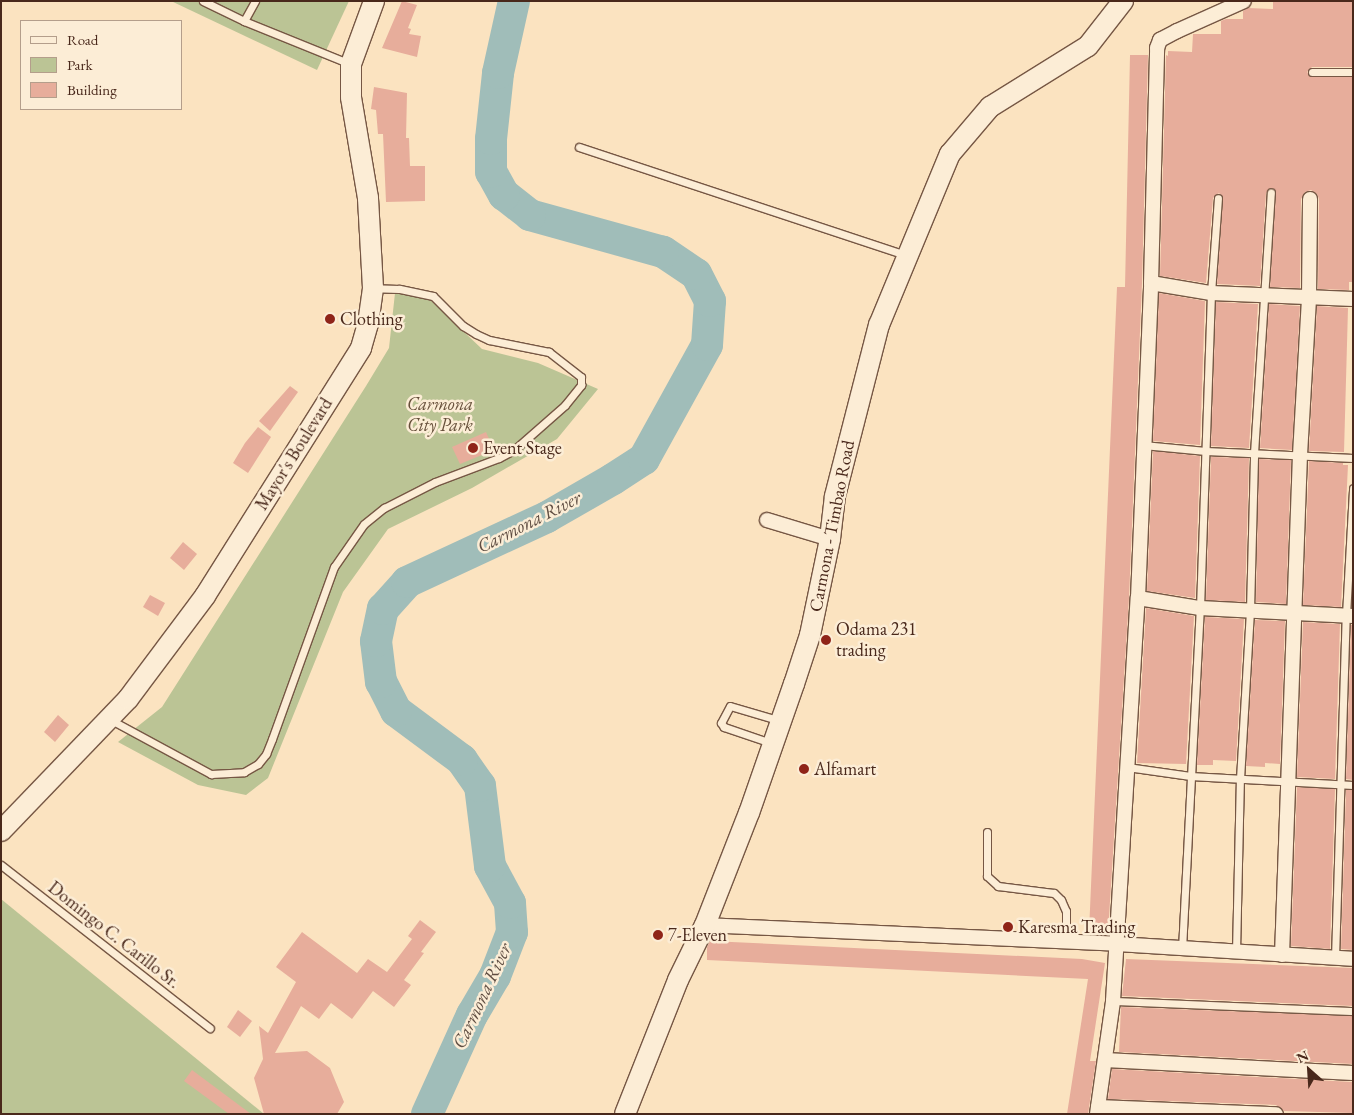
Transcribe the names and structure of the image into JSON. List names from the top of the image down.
{
  "streets": {
    "main road": ["Mayor's Boulevard", "Carmona - Timbao Road"],
    "lane": ["Domingo C. Carillo Sr."]
  },
  "water": ["Carmona River"],
  "parks": ["Carmona City Park"],
  "places": [
    "Clothing",
    "Event Stage",
    "Odama 231 trading",
    "Alfamart",
    "Karesma Trading",
    "7-Eleven"
  ],
  "legend": ["Road", "Park", "Building"],
  "north": "top left"
}
